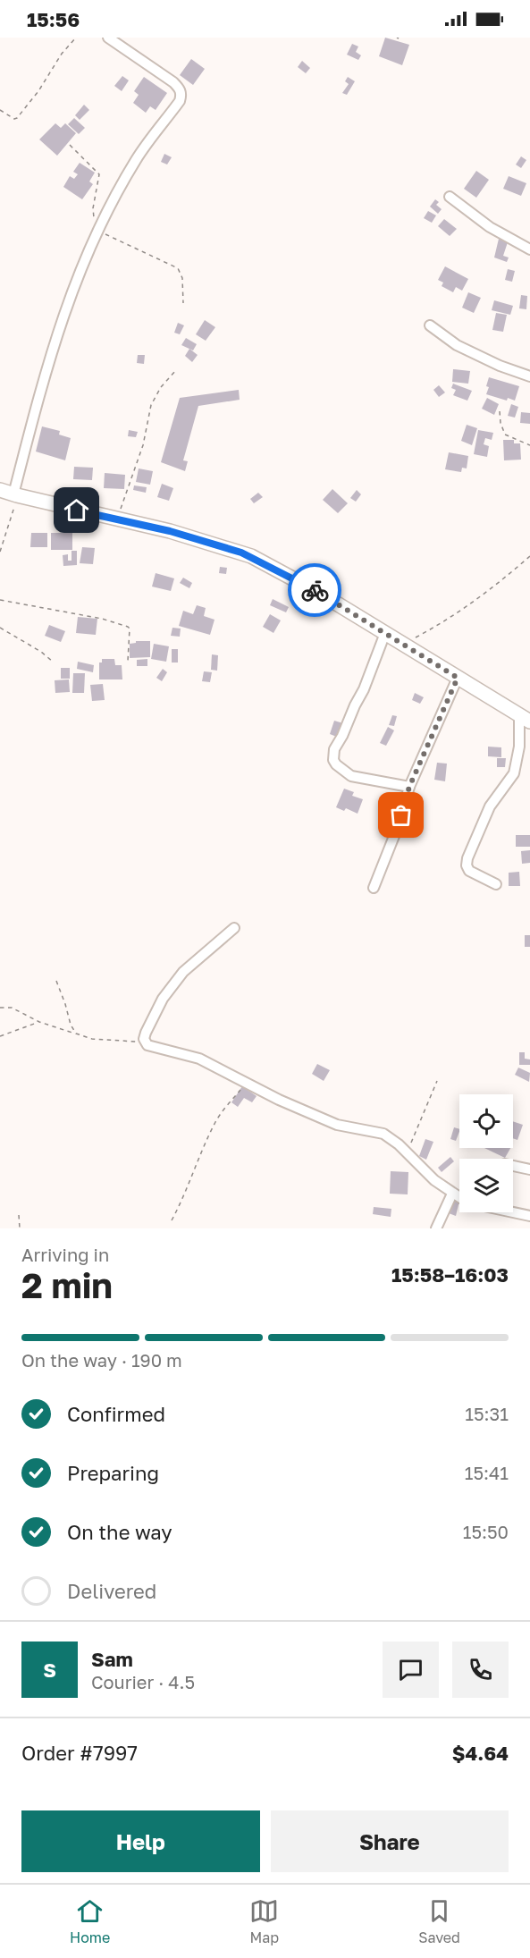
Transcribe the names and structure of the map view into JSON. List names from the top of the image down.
{
  "page": {
    "status": "15:56",
    "heading": ["2 min", "Arriving in", "15:58–16:03"],
    "panel": [
      "Sam",
      "Courier · 4.5",
      "Order #7997",
      "$4.64"
    ],
    "bar": "On the way · 190 m",
    "list": [
      ["Confirmed", "15:31"],
      ["Preparing", "15:41"],
      ["On the way", "15:50"],
      "Delivered"
    ],
    "round": "S",
    "buttons": ["Help", "Share"],
    "tabs": ["Home", "Map", "Saved"]
  }
}
